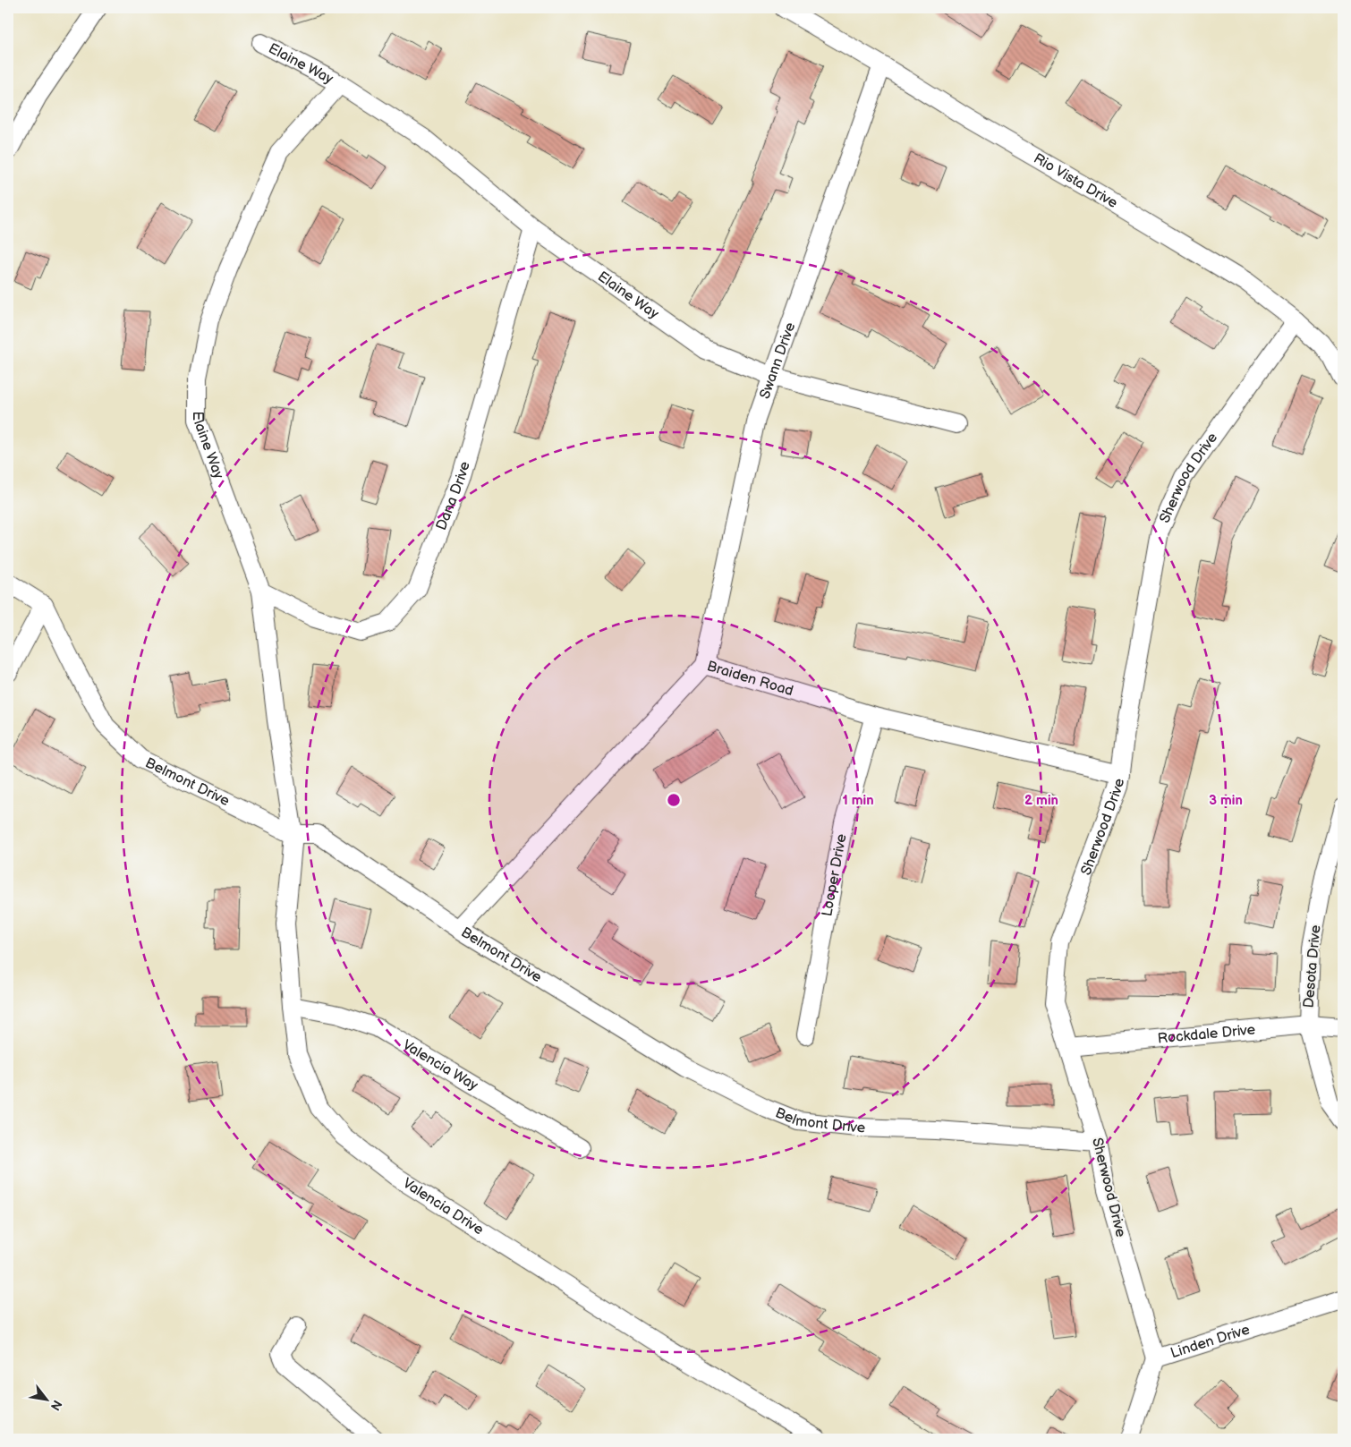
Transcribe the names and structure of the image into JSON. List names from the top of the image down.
{
  "streets": {
    "street": [
      "Elaine Way",
      "Rio Vista Drive",
      "Swann Drive",
      "Sherwood Drive",
      "Dana Drive",
      "Braiden Road",
      "Belmont Drive",
      "Looper Drive",
      "Desota Drive",
      "Rockdale Drive",
      "Valencia Way",
      "Valencia Drive",
      "Linden Drive"
    ]
  },
  "crossings": [
    ["Elaine Way", "Swann Drive"],
    ["Elaine Way", "Dana Drive"],
    ["Elaine Way", "Belmont Drive"],
    ["Elaine Way", "Valencia Drive"],
    ["Rio Vista Drive", "Swann Drive"],
    ["Rio Vista Drive", "Sherwood Drive"],
    ["Swann Drive", "Braiden Road"],
    ["Sherwood Drive", "Braiden Road"],
    ["Sherwood Drive", "Belmont Drive"],
    ["Sherwood Drive", "Rockdale Drive"],
    ["Sherwood Drive", "Linden Drive"],
    ["Braiden Road", "Belmont Drive"],
    ["Braiden Road", "Looper Drive"],
    ["Belmont Drive", "Valencia Drive"],
    ["Desota Drive", "Rockdale Drive"],
    ["Valencia Way", "Valencia Drive"]
  ],
  "north": "bottom right",
  "rings": ["1 min", "2 min", "3 min"]
}
